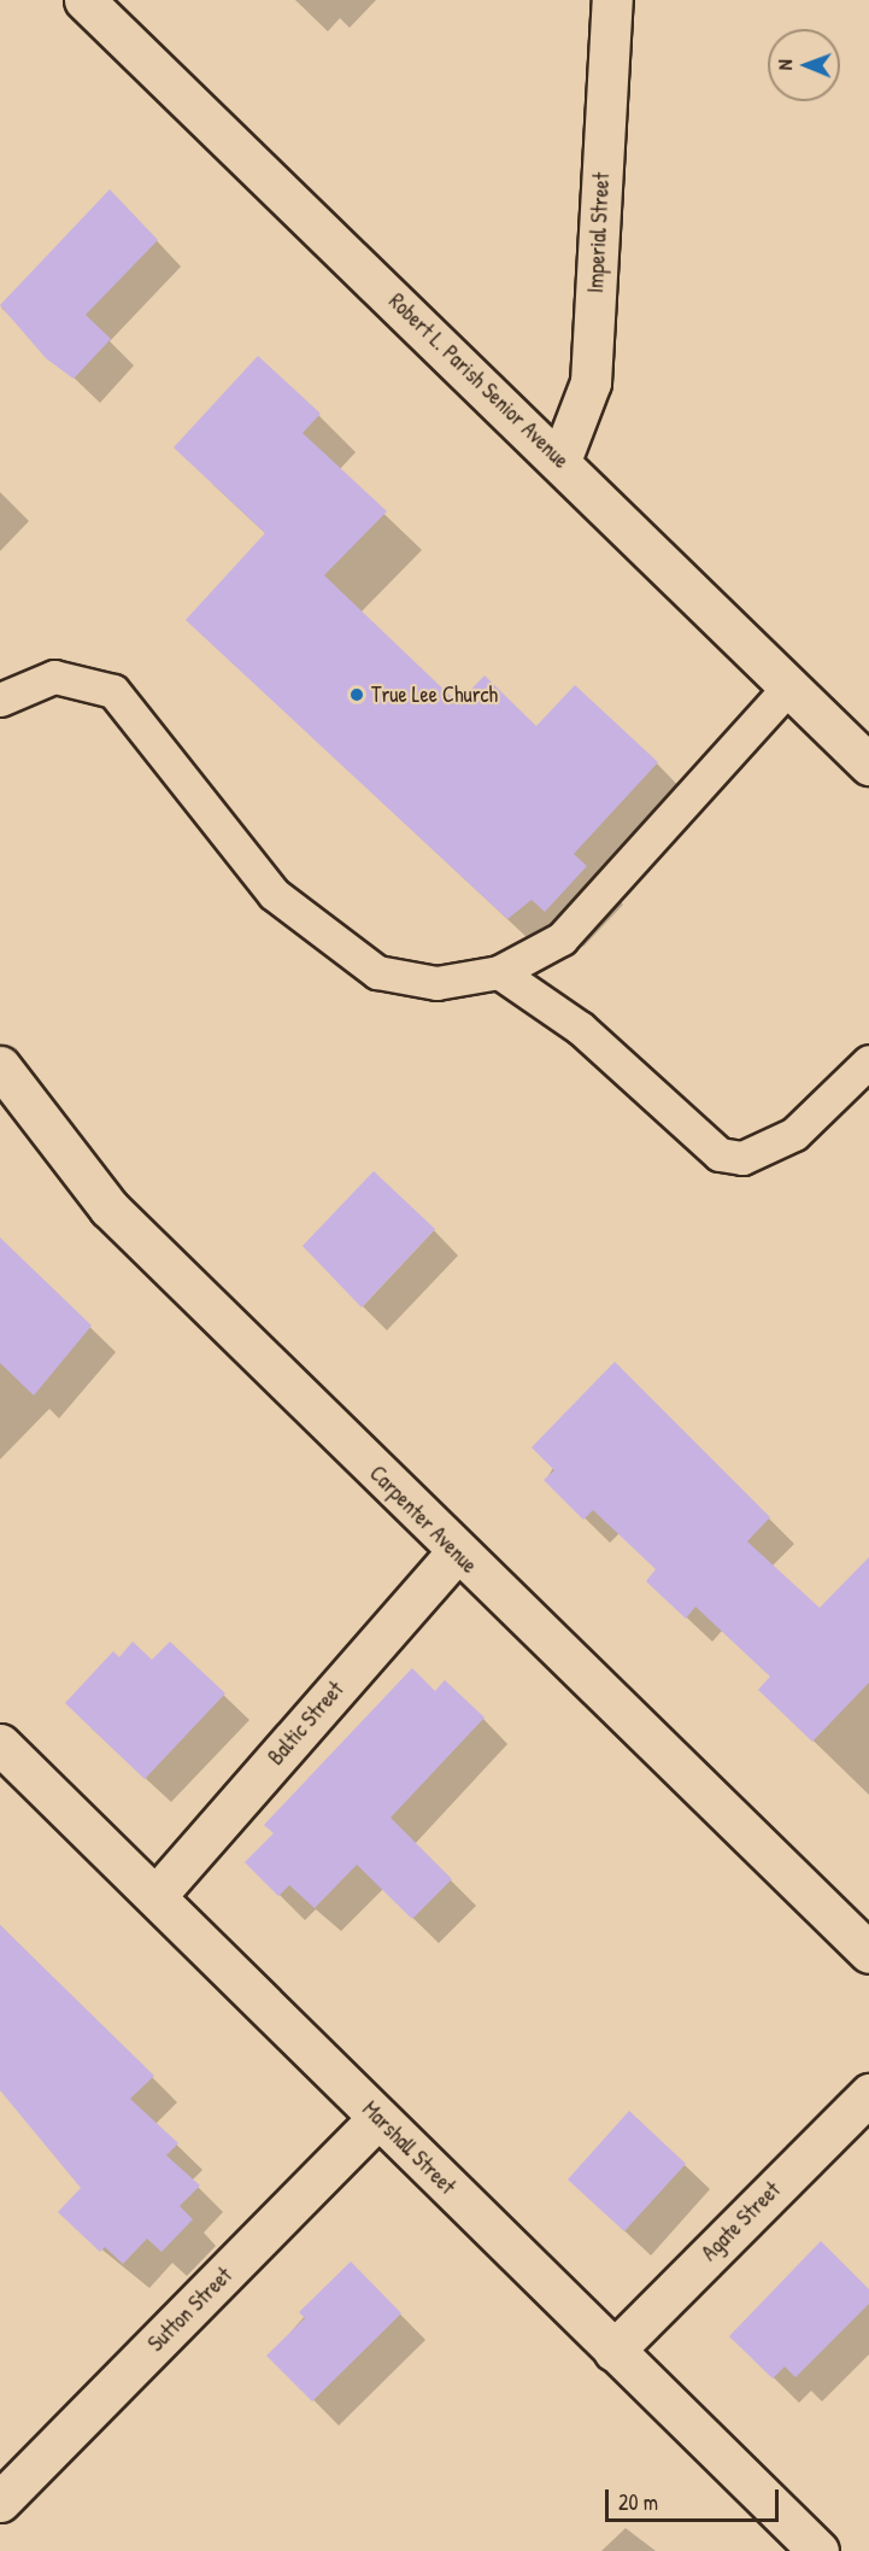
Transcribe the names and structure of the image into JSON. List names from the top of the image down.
{
  "streets": {
    "street": [
      "Imperial Street",
      "Robert L. Parish Senior Avenue",
      "Carpenter Avenue",
      "Baltic Street",
      "Marshall Street",
      "Agate Street",
      "Sutton Street"
    ]
  },
  "crossings": [
    ["Imperial Street", "Robert L. Parish Senior Avenue"],
    ["Carpenter Avenue", "Baltic Street"],
    ["Baltic Street", "Marshall Street"],
    ["Marshall Street", "Agate Street"],
    ["Marshall Street", "Sutton Street"]
  ],
  "places": ["True Lee Church"],
  "scale_bar": "20 m",
  "north": "left"
}
